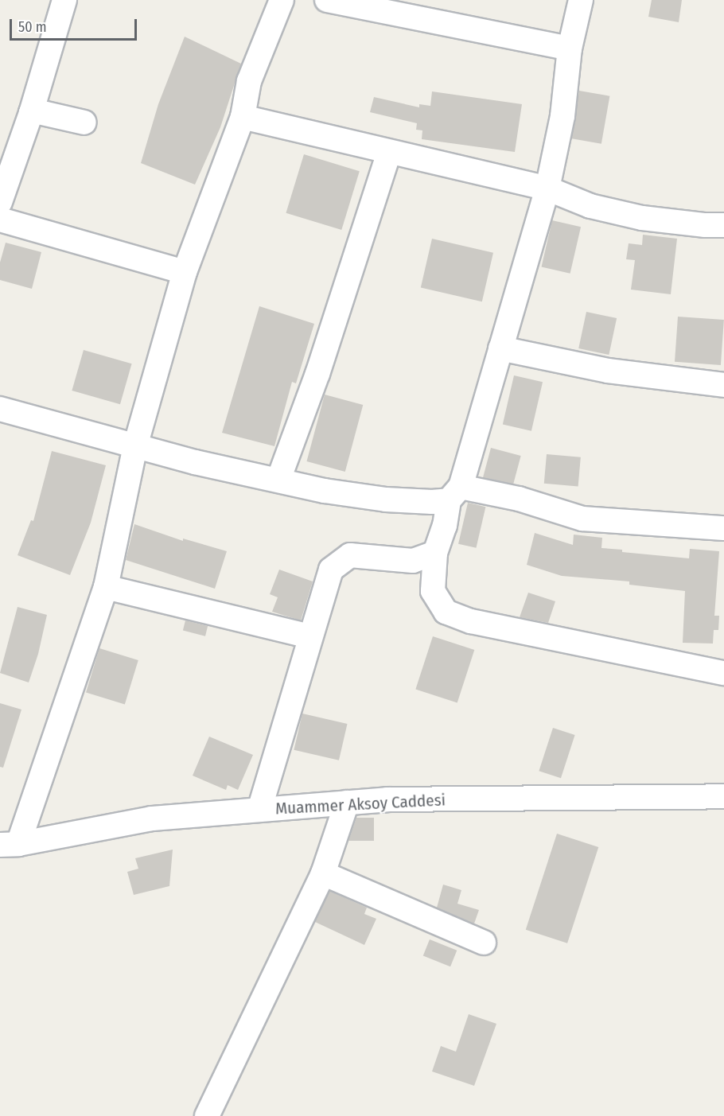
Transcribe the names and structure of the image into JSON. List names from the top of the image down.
{
  "streets": {
    "street": ["Muammer Aksoy Caddesi"]
  },
  "scale_bar": "50 m"
}
